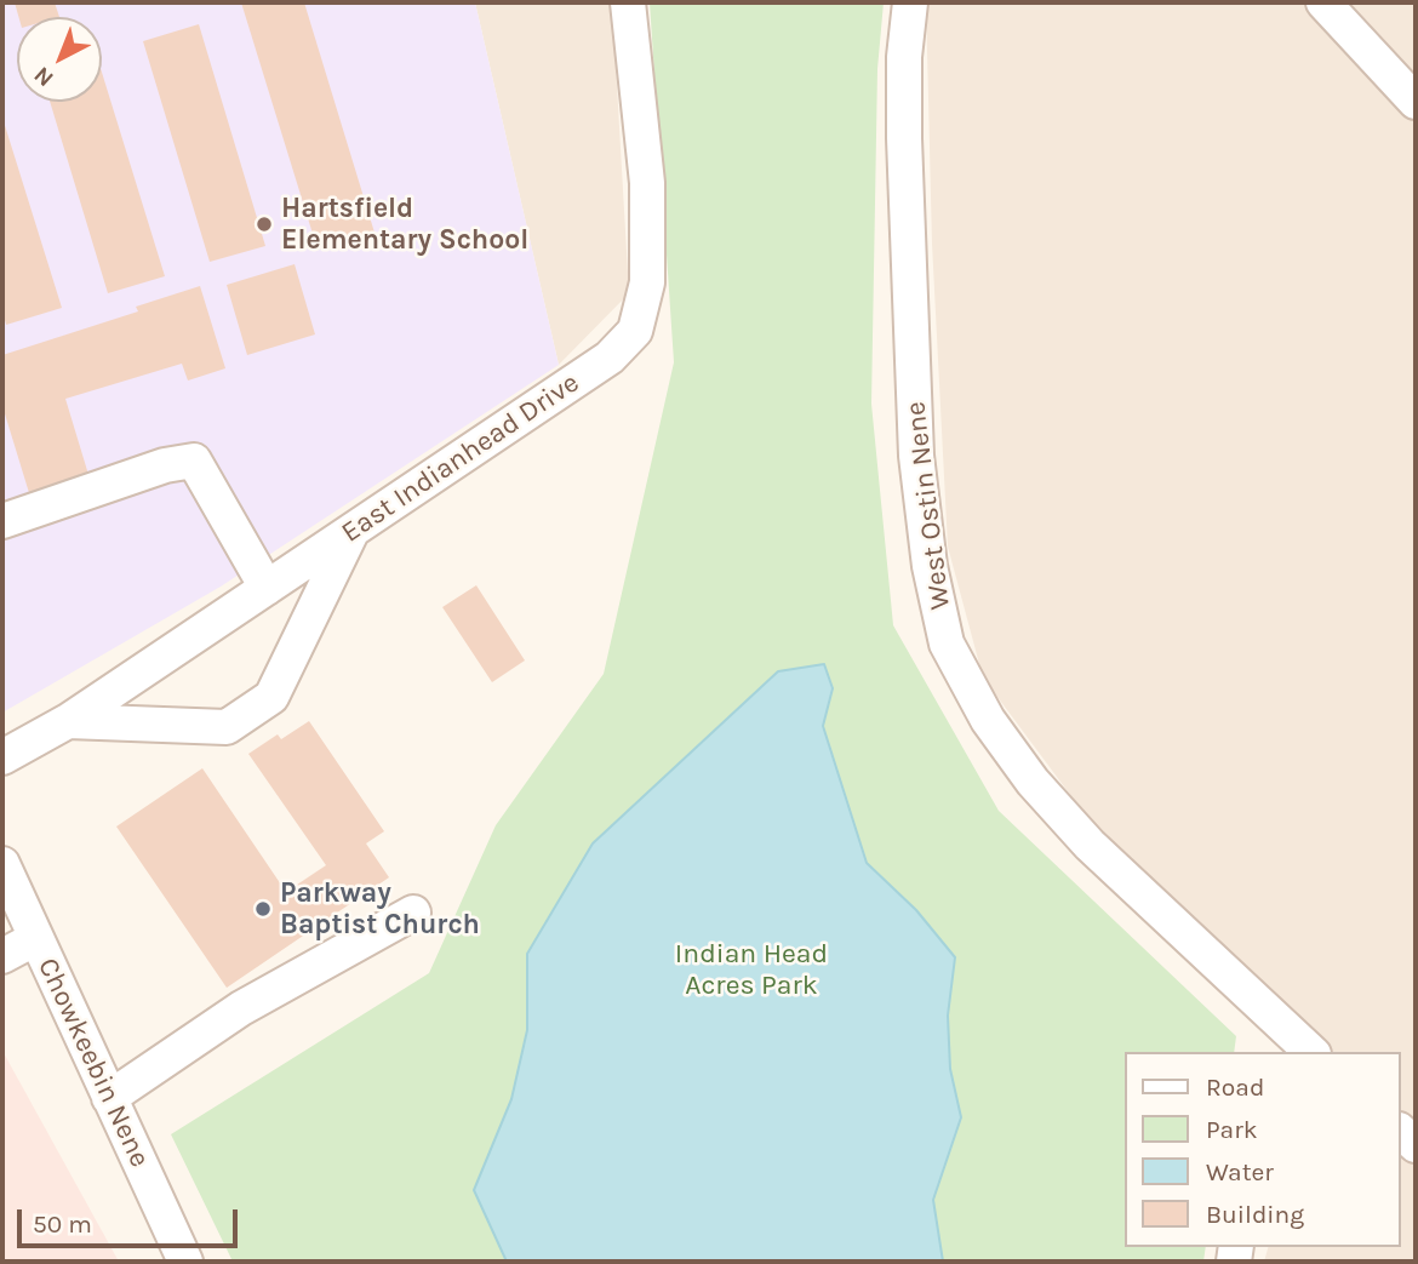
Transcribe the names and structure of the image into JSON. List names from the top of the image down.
{
  "streets": {
    "street": ["East Indianhead Drive", "West Ostin Nene", "Chowkeebin Nene"]
  },
  "parks": ["Indian Head Acres Park"],
  "places": ["Hartsfield Elementary School", "Parkway Baptist Church"],
  "legend": [
    "Road",
    "Park",
    "Water",
    "Building"
  ],
  "scale_bar": "50 m",
  "north": "bottom left"
}
